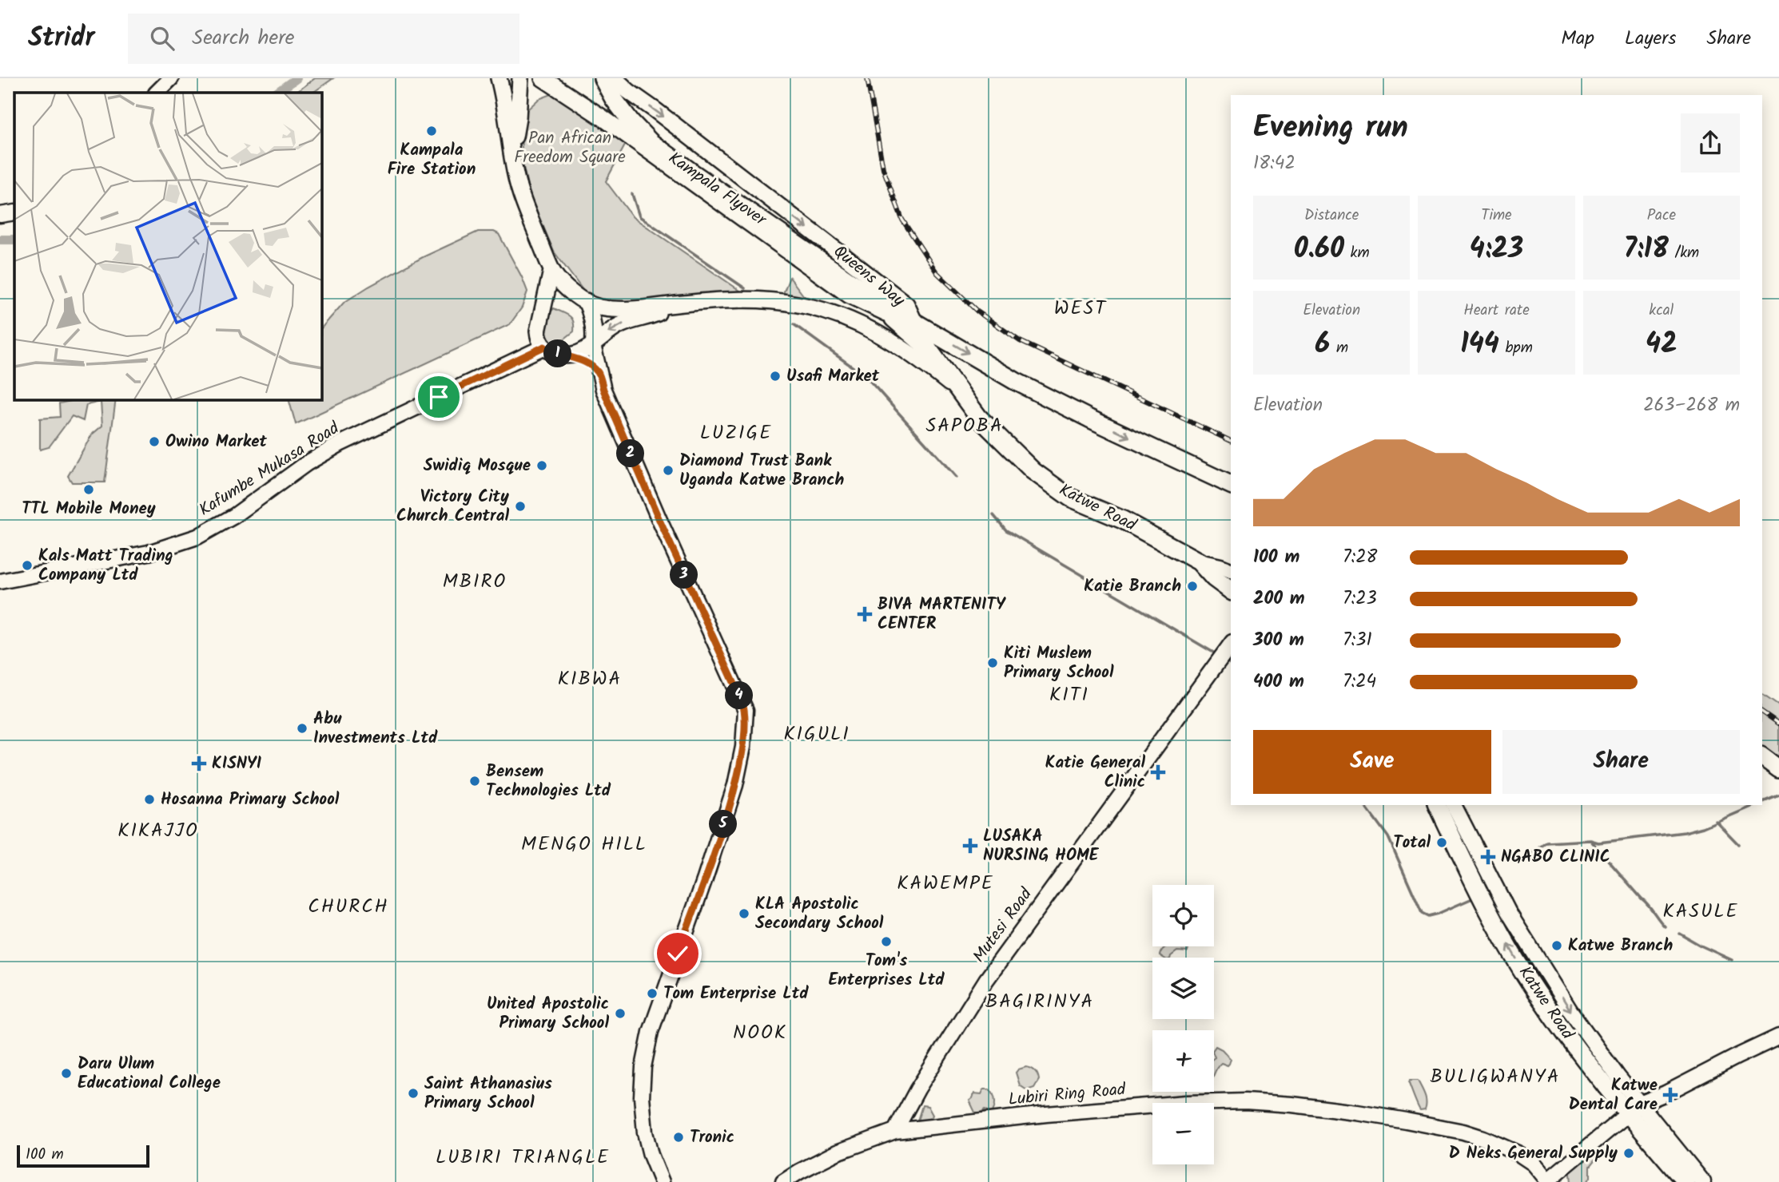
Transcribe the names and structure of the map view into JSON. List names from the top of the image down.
{
  "streets": {
    "highway": ["Kampala Flyover", "Queens Way", "Katwe Road"],
    "main road": ["Kafumbe Mukasa Road", "Mutesi Road", "Lubiri Ring Road"]
  },
  "crossings": [
    ["Kampala Flyover", "Katwe Road"],
    ["Mutesi Road", "Lubiri Ring Road"]
  ],
  "districts": [
    "WEST",
    "SAPOBA",
    "LUZIGE",
    "MBIRO",
    "KIBWA",
    "KITI",
    "KIGULI",
    "KIKAJJO",
    "MENGO HILL",
    "KAWEMPE",
    "CHURCH",
    "KASULE",
    "BAGIRINYA",
    "NOOK",
    "BULIGWANYA",
    "LUBIRI TRIANGLE"
  ],
  "parks": ["Pan African Freedom Square"],
  "places": {
    "other": [
      "Kampala Fire Station",
      "Usafi Market",
      "Owino Market",
      "Swidiq Mosque",
      "Diamond Trust Bank Uganda Katwe Branch",
      "TTL Mobile Money",
      "Victory City Church Central",
      "Kals Matt Trading Company Ltd",
      "Katie Branch",
      "Kiti Muslem Primary School",
      "Abu Investments Ltd",
      "Bensem Technologies Ltd",
      "Hosanna Primary School",
      "Total",
      "KLA Apostolic Secondary School",
      "Tom's Enterprises Ltd",
      "Katwe Branch",
      "Tom Enterprise Ltd",
      "United Apostolic Primary School",
      "Daru Ulum Educational College",
      "Saint Athanasius Primary School",
      "Tronic",
      "D Neks General Supply"
    ],
    "health": [
      "BIVA MARTENITY CENTER",
      "KISNYI",
      "Katie General Clinic",
      "LUSAKA NURSING HOME",
      "NGABO CLINIC",
      "Katwe Dental Care"
    ]
  },
  "scale_bar": "100 m",
  "page": {
    "header": "Stridr",
    "search": "Search here",
    "nav": ["Map", "Layers", "Share"],
    "heading": ["Evening run", "18:42"],
    "stats": [
      ["Distance", "0.60 km"],
      ["Time", "4:23"],
      ["Pace", "7:18 /km"],
      ["Elevation", "6 m"],
      ["Heart rate", "144 bpm"],
      ["kcal", "42"]
    ],
    "pins": [
      "1",
      "2",
      "3",
      "4",
      "5"
    ],
    "chart": ["Elevation", "263–268 m"],
    "list": [
      {
        "name": "100 m",
        "note": "7:28"
      },
      {
        "name": "200 m",
        "note": "7:23"
      },
      {
        "name": "300 m",
        "note": "7:31"
      },
      {
        "name": "400 m",
        "note": "7:24"
      }
    ],
    "buttons": ["Save", "Share"],
    "map_buttons": ["+", "−"],
    "scale": "100 m"
  }
}
